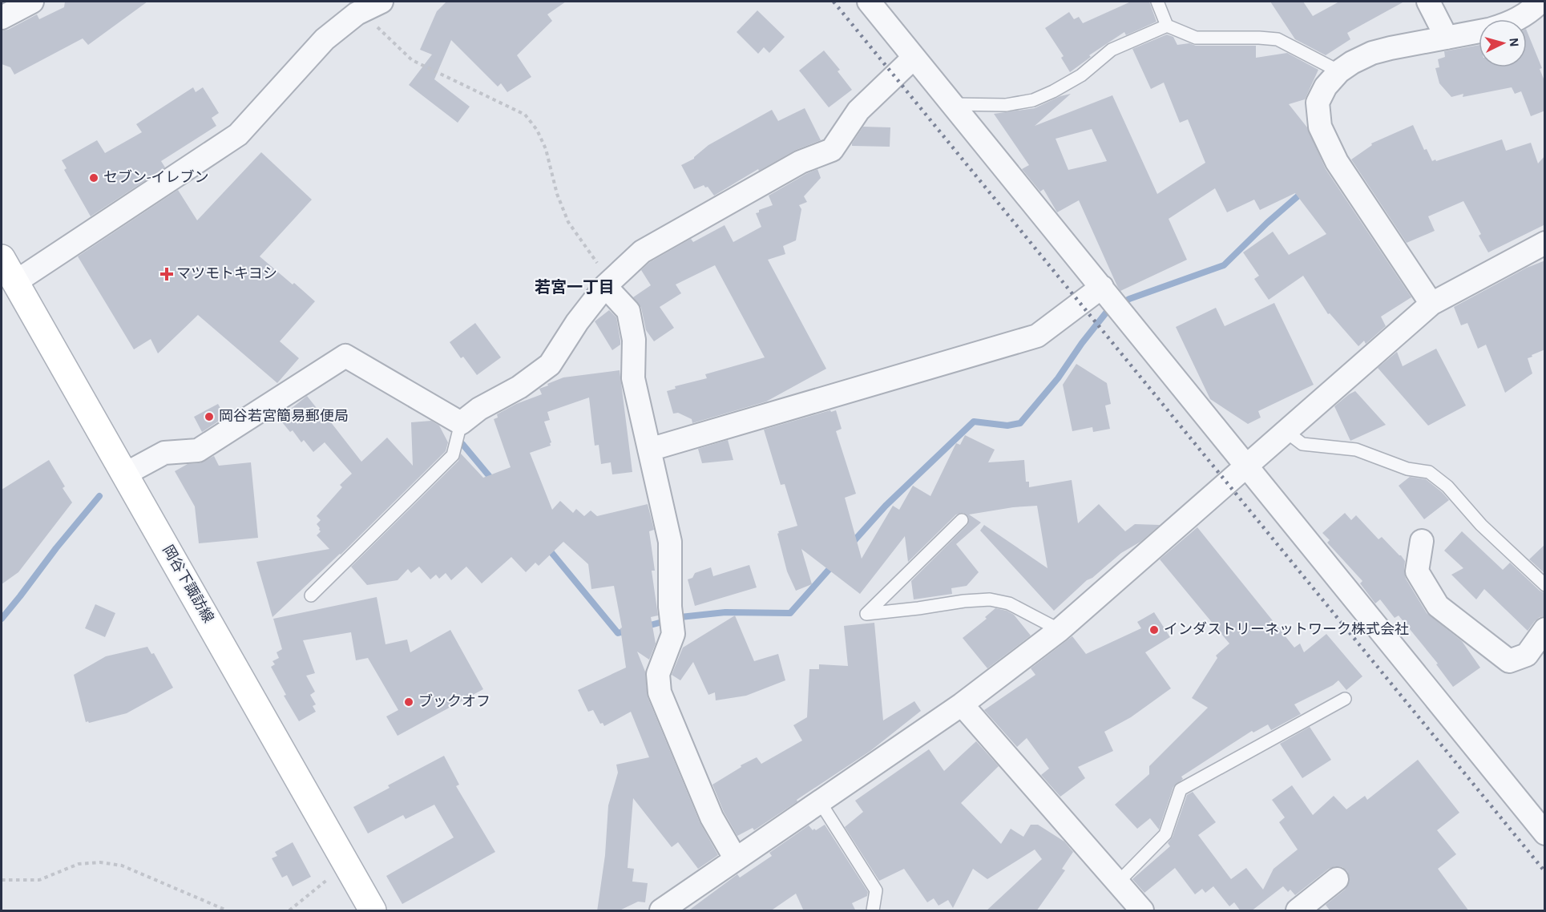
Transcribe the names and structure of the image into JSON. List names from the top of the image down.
{
  "streets": {
    "main road": ["岡谷下諏訪線"]
  },
  "districts": ["若宮一丁目"],
  "places": {
    "other": [
      "セブン-イレブン",
      "岡谷若宮簡易郵便局",
      "インダストリーネットワーク株式会社",
      "ブックオフ"
    ],
    "health": ["マツモトキヨシ"]
  },
  "north": "right"
}
